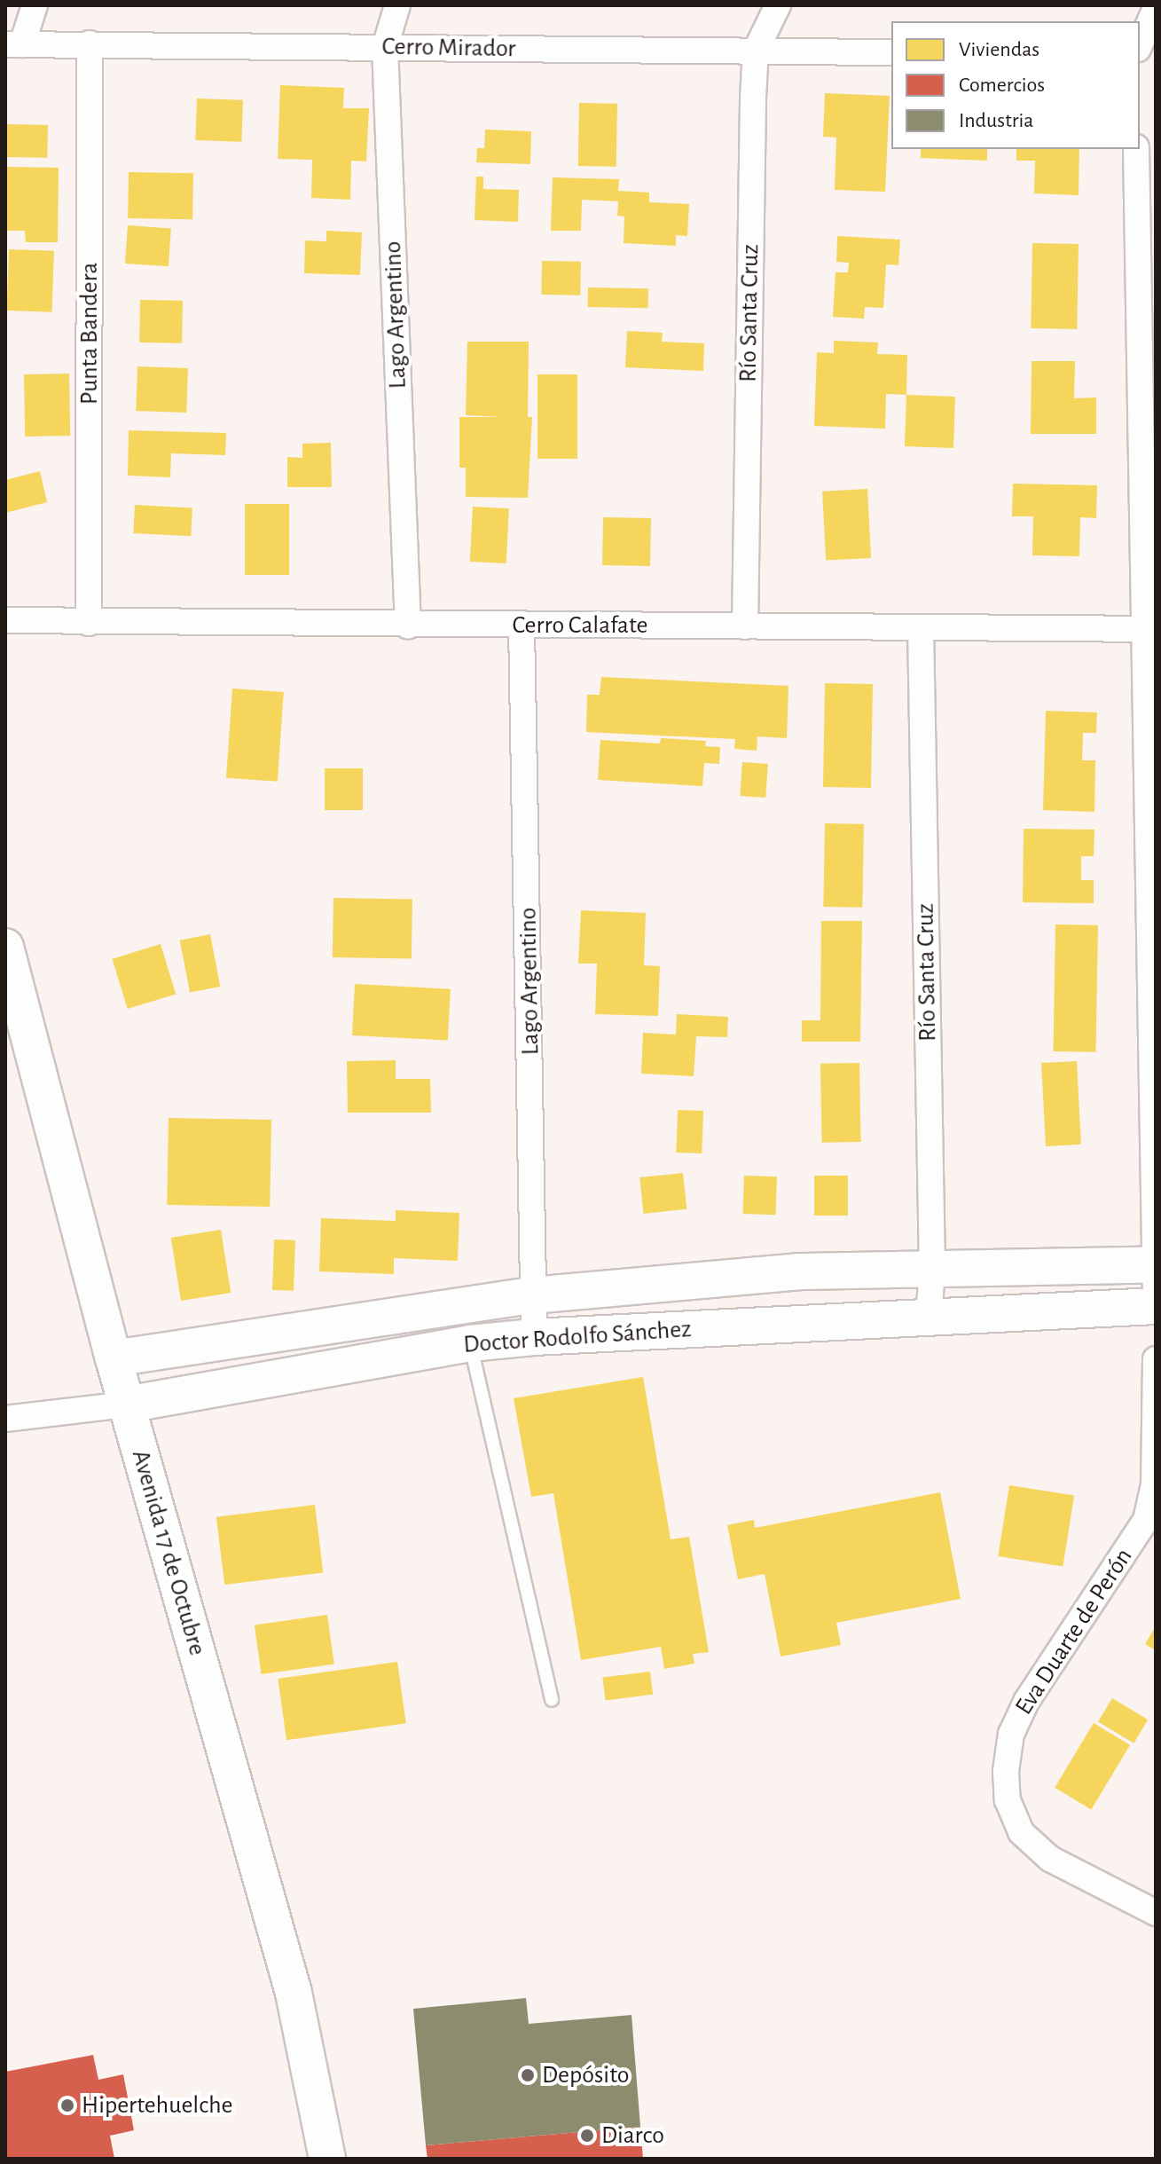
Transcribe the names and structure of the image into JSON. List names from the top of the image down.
{
  "streets": {
    "street": [
      "Cerro Mirador",
      "Río Santa Cruz",
      "Lago Argentino",
      "Punta Bandera",
      "Cerro Calafate",
      "Doctor Rodolfo Sánchez",
      "Avenida 17 de Octubre",
      "Eva Duarte de Perón"
    ]
  },
  "crossings": [
    ["Cerro Mirador", "Río Santa Cruz"],
    ["Cerro Mirador", "Lago Argentino"],
    ["Cerro Mirador", "Punta Bandera"],
    ["Río Santa Cruz", "Cerro Calafate"],
    ["Río Santa Cruz", "Doctor Rodolfo Sánchez"],
    ["Lago Argentino", "Cerro Calafate"],
    ["Lago Argentino", "Doctor Rodolfo Sánchez"],
    ["Punta Bandera", "Cerro Calafate"],
    ["Doctor Rodolfo Sánchez", "Avenida 17 de Octubre"]
  ],
  "places": ["Depósito", "Hipertehuelche", "Diarco"],
  "legend": ["Viviendas", "Comercios", "Industria"]
}
